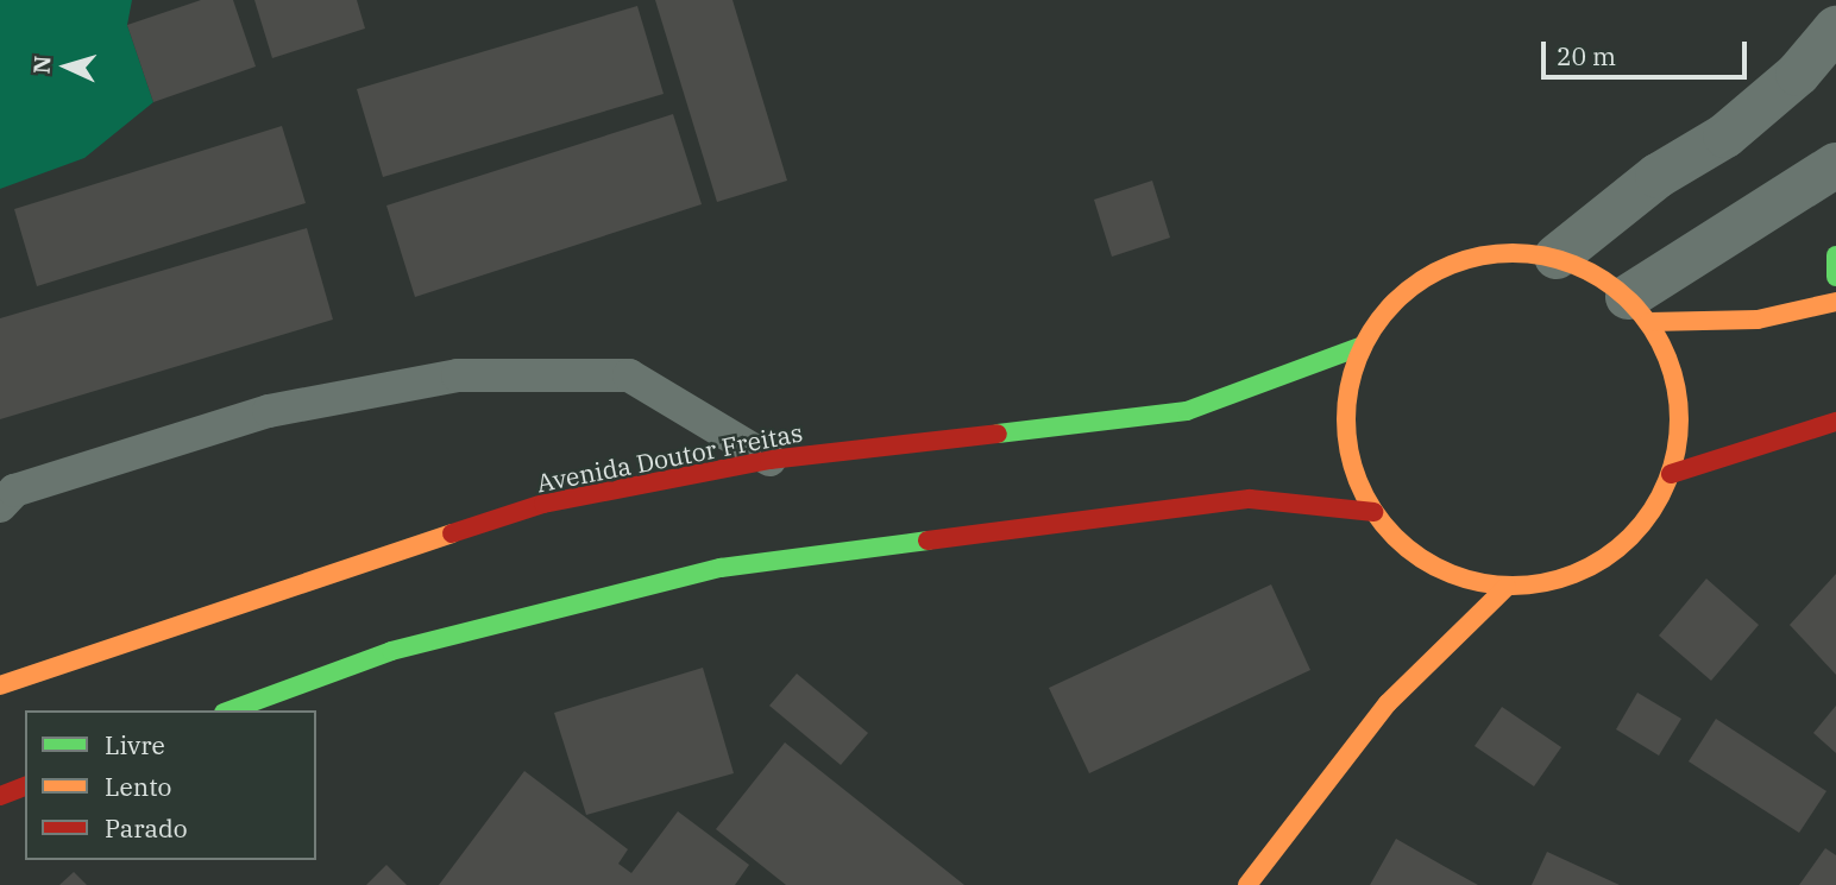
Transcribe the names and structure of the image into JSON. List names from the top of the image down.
{
  "streets": {
    "main road": ["Avenida Doutor Freitas"]
  },
  "legend": ["Livre", "Lento", "Parado"],
  "scale_bar": "20 m",
  "north": "left"
}
